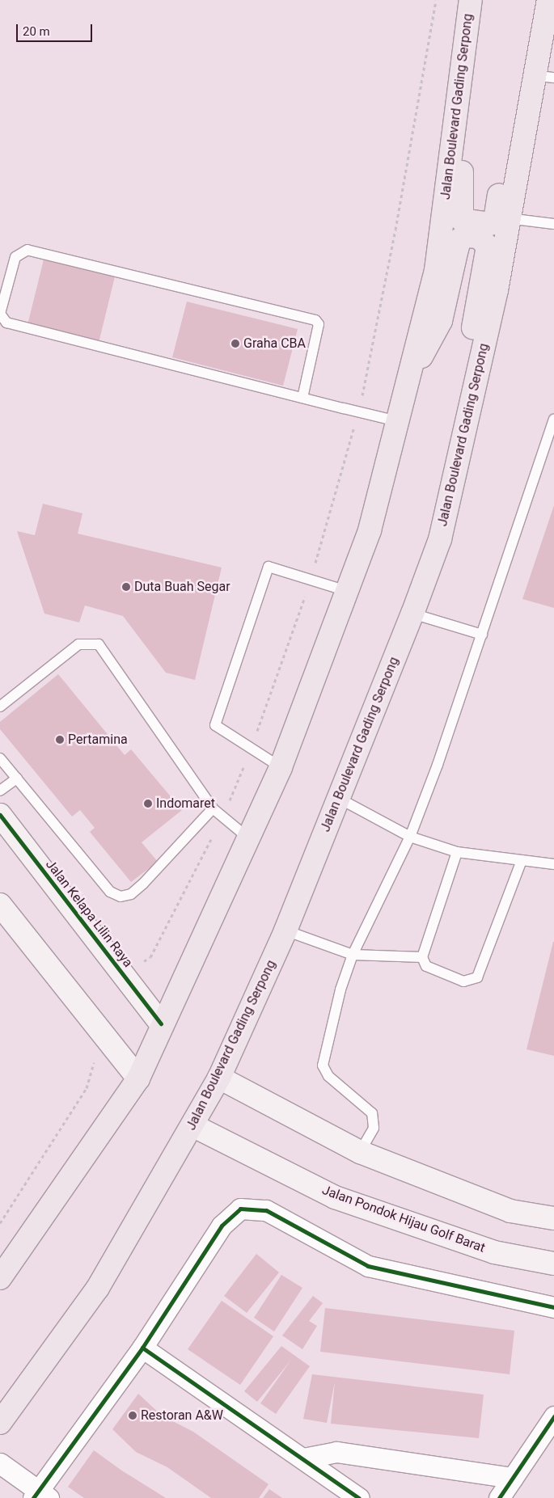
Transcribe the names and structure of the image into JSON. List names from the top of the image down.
{
  "streets": {
    "main road": ["Jalan Boulevard Gading Serpong"],
    "street": ["Jalan Kelapa Lilin Raya", "Jalan Pondok Hijau Golf Barat"]
  },
  "crossings": [
    ["Jalan Boulevard Gading Serpong", "Jalan Kelapa Lilin Raya"],
    ["Jalan Boulevard Gading Serpong", "Jalan Pondok Hijau Golf Barat"]
  ],
  "places": [
    "Graha CBA",
    "Duta Buah Segar",
    "Pertamina",
    "Indomaret",
    "Restoran A&W"
  ],
  "scale_bar": "20 m"
}
